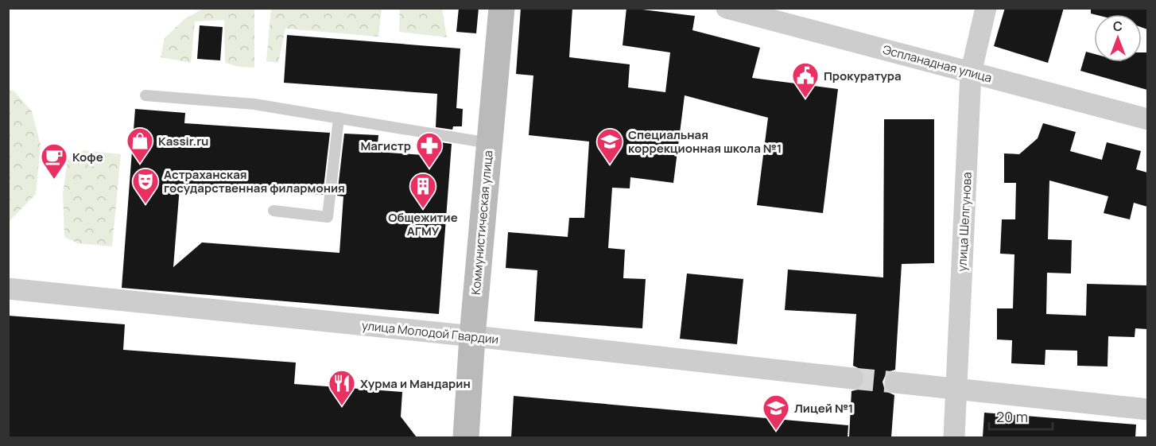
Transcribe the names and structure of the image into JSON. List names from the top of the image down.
{
  "streets": {
    "main road": ["Коммунистическая улица"],
    "street": ["Эспланадная улица", "улица Шелгунова", "улица Молодой Гвардии"]
  },
  "crossings": [
    ["Эспланадная улица", "улица Шелгунова"],
    ["Коммунистическая улица", "улица Молодой Гвардии"]
  ],
  "places": {
    "public building": ["Прокуратура"],
    "shop": ["Kassir.ru"],
    "school or university": ["Специальная коррекционная школа №1", "Лицей №1"],
    "pharmacy": ["Магистр"],
    "cafe": ["Кофе"],
    "theatre": ["Астраханская государственная филармония"],
    "building": ["Общежитие АГМУ"],
    "restaurant": ["Хурма и Мандарин"]
  },
  "scale_bar": "20 m",
  "north": "top"
}
